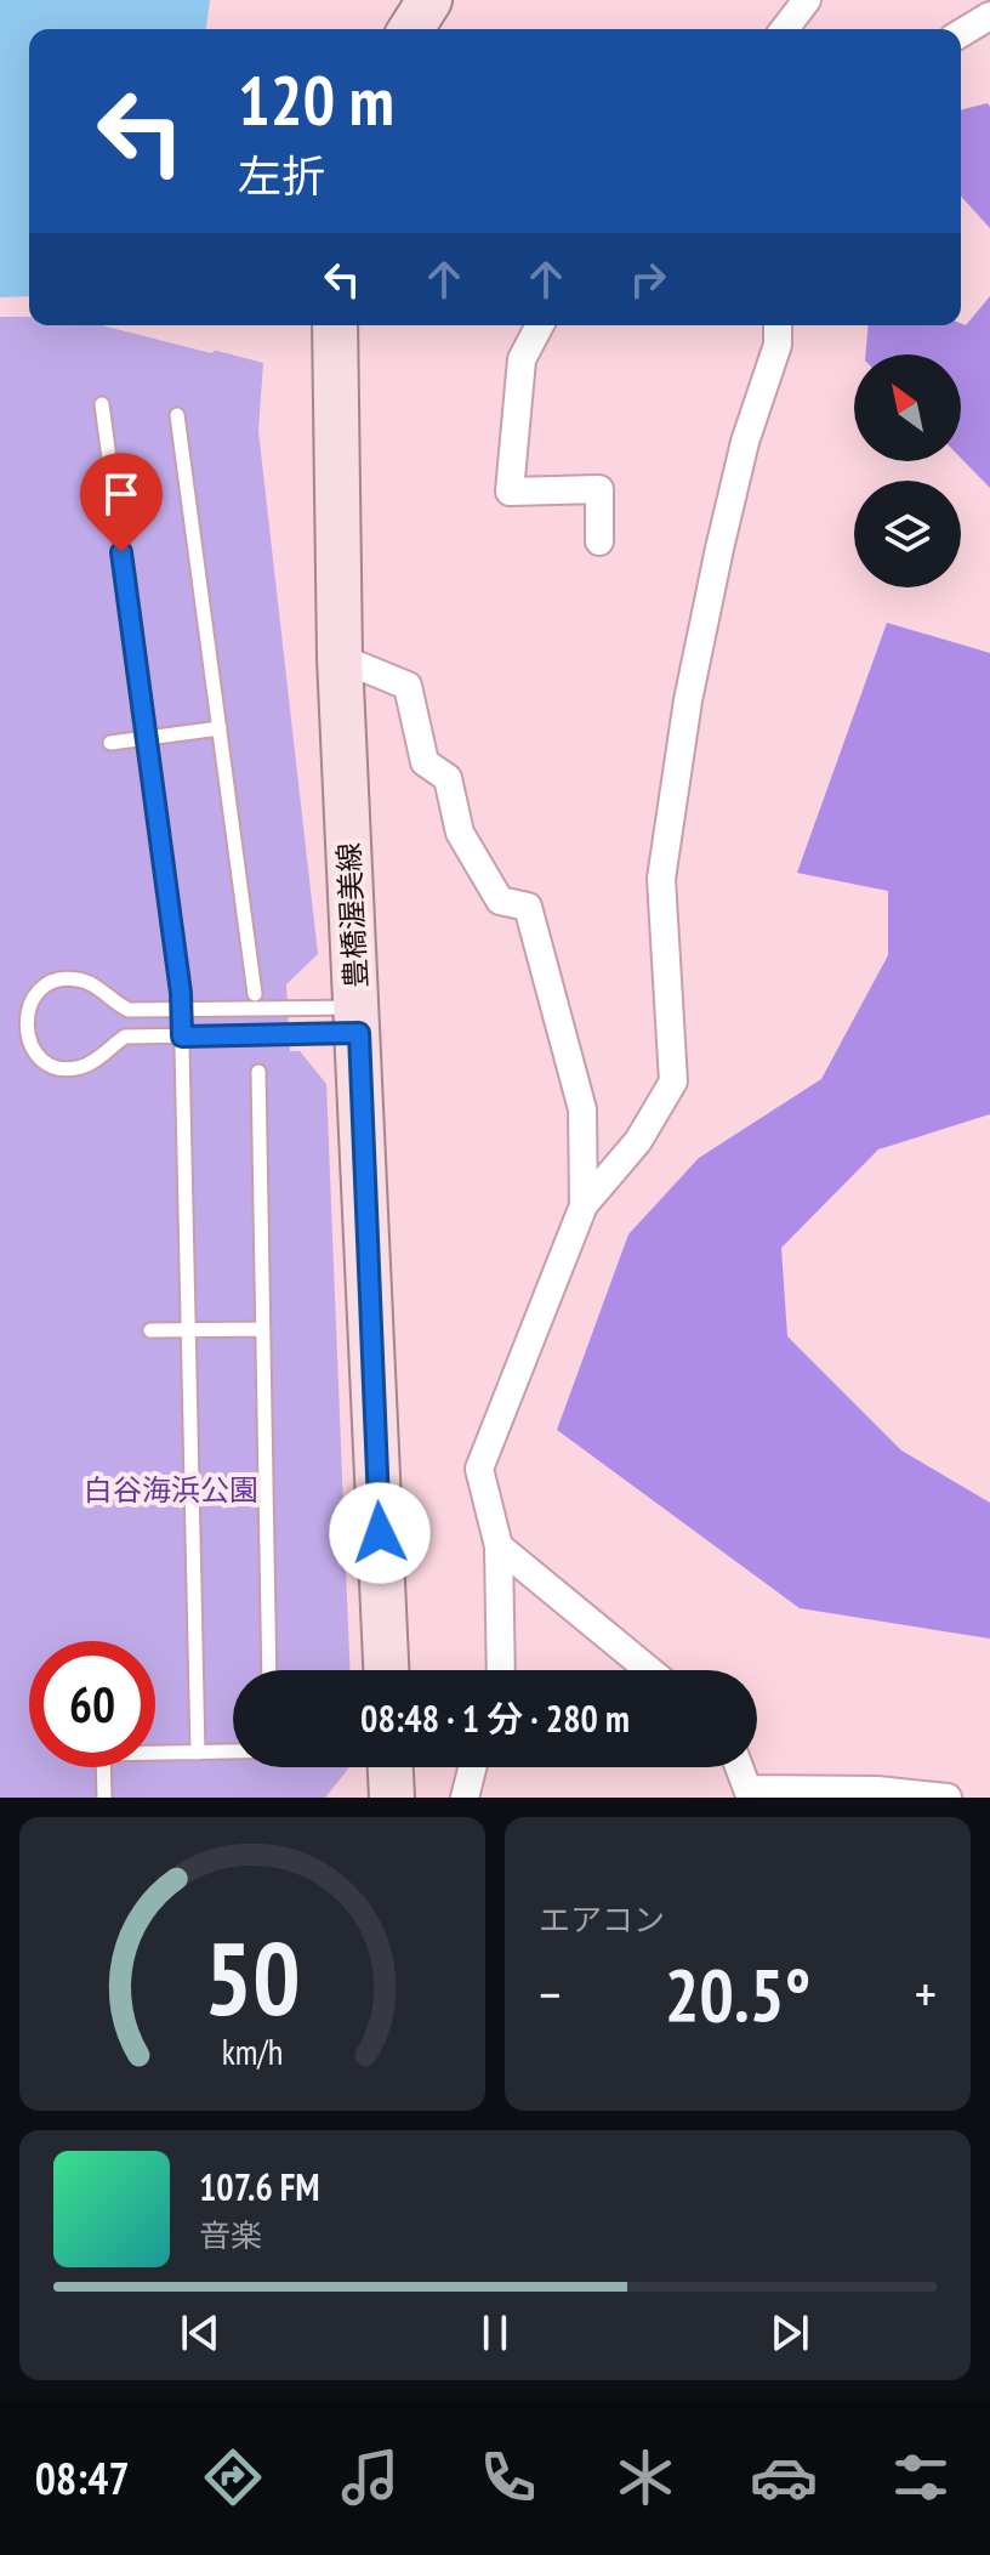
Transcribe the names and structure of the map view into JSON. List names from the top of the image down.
{
  "streets": {
    "main road": ["豊橋渥美線"]
  },
  "parks": ["白谷海浜公園"],
  "north": "top left",
  "page": {
    "turn": ["120 m", "左折"],
    "limit": "60",
    "trip": "08:48 · 1 分 · 280 m",
    "tile": "エアコン",
    "heat": ["−", "20.5°", "+"],
    "song": ["107.6 FM", "音楽"],
    "tabs": "08:47",
    "gauge": ["50", "km/h"]
  }
}
